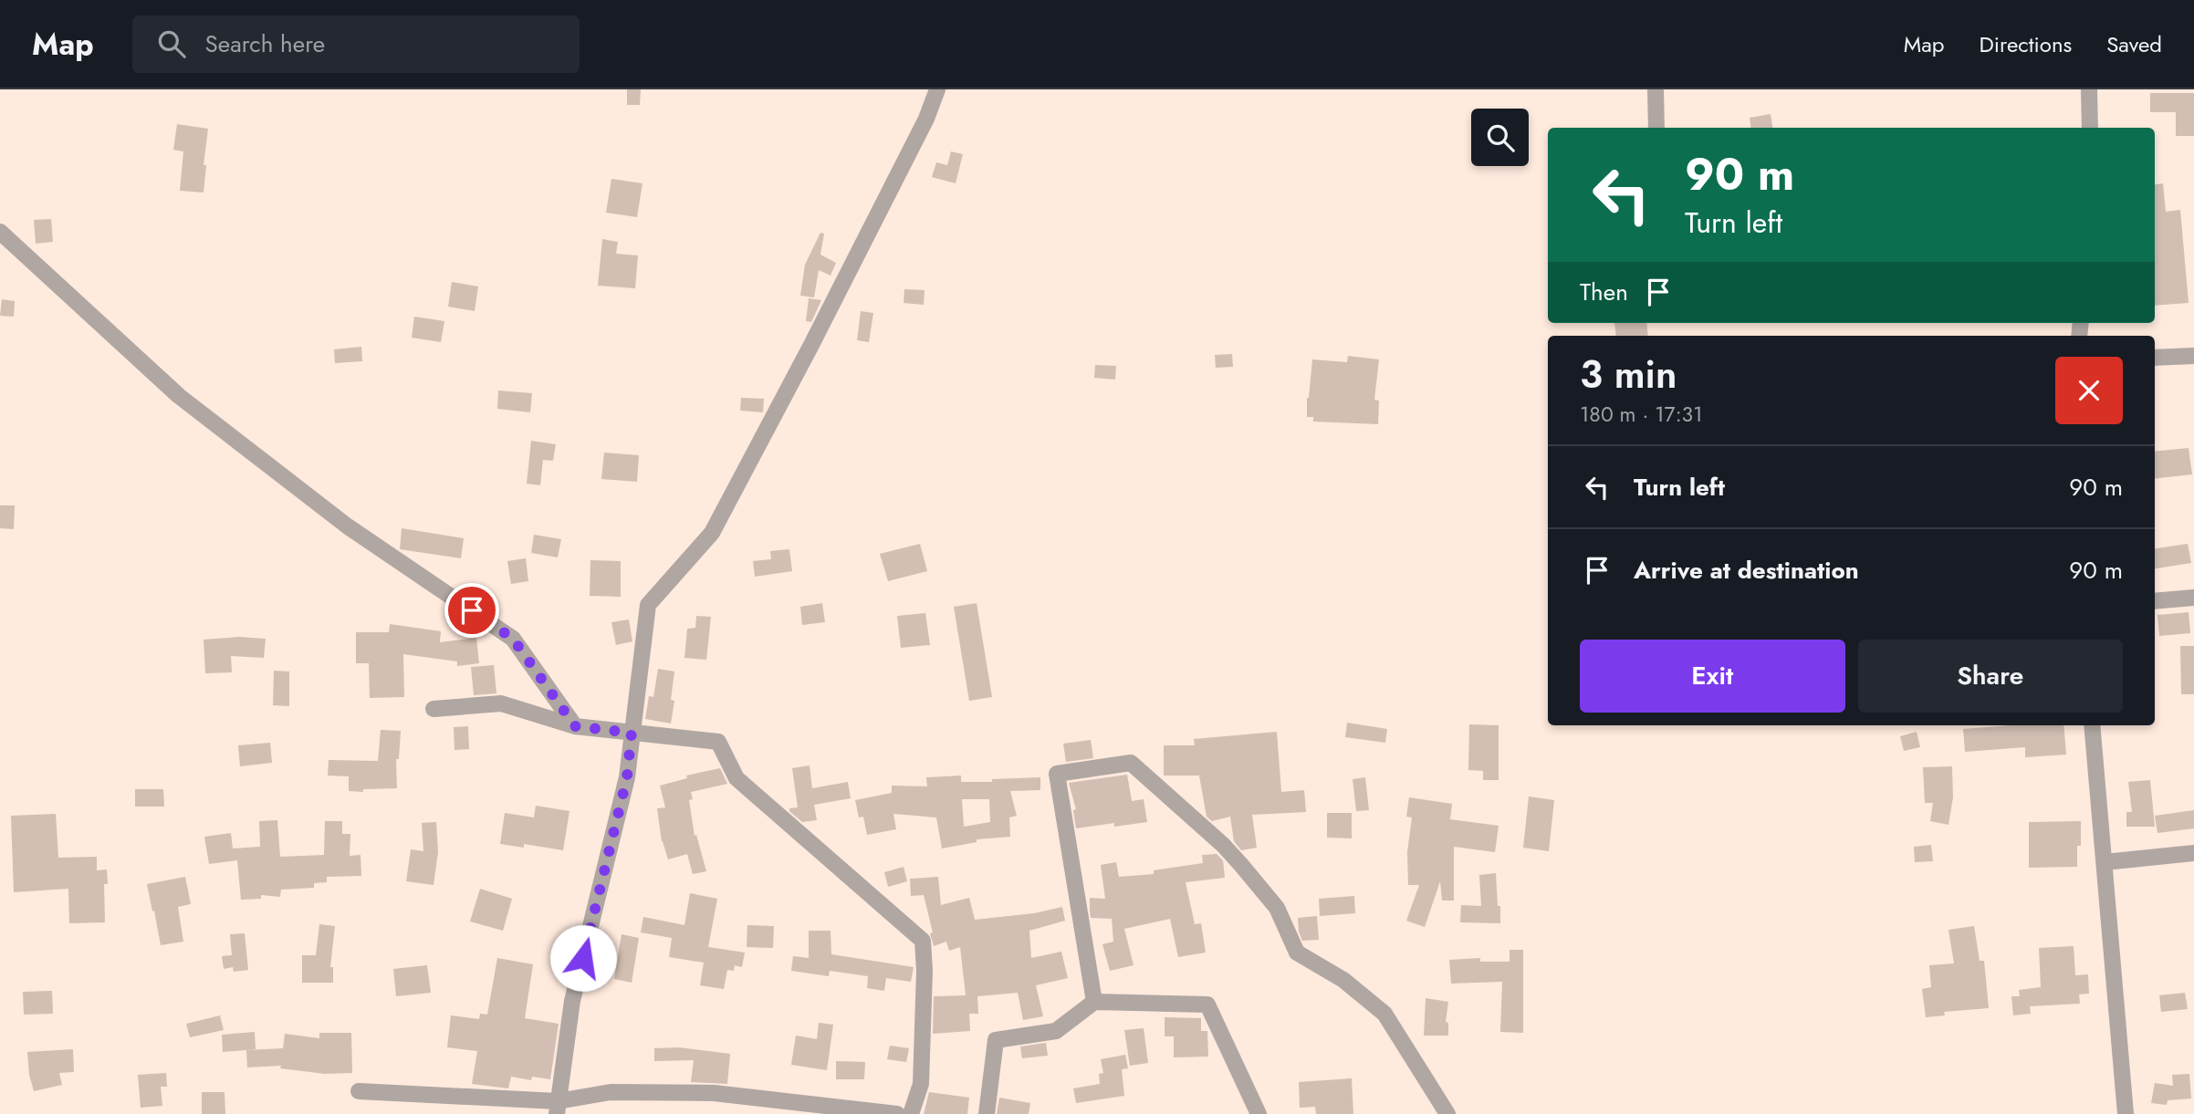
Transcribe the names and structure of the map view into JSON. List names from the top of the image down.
{
  "page": {
    "header": "Map",
    "search": "Search here",
    "nav": ["Map", "Directions", "Saved"],
    "turn": ["90 m", "Turn left"],
    "then": "Then",
    "heading": ["3 min", "180 m · 17:31"],
    "list": [
      {
        "name": "Turn left",
        "value": "90 m"
      },
      {
        "name": "Arrive at destination",
        "value": "90 m"
      }
    ],
    "buttons": ["Exit", "Share"]
  }
}
